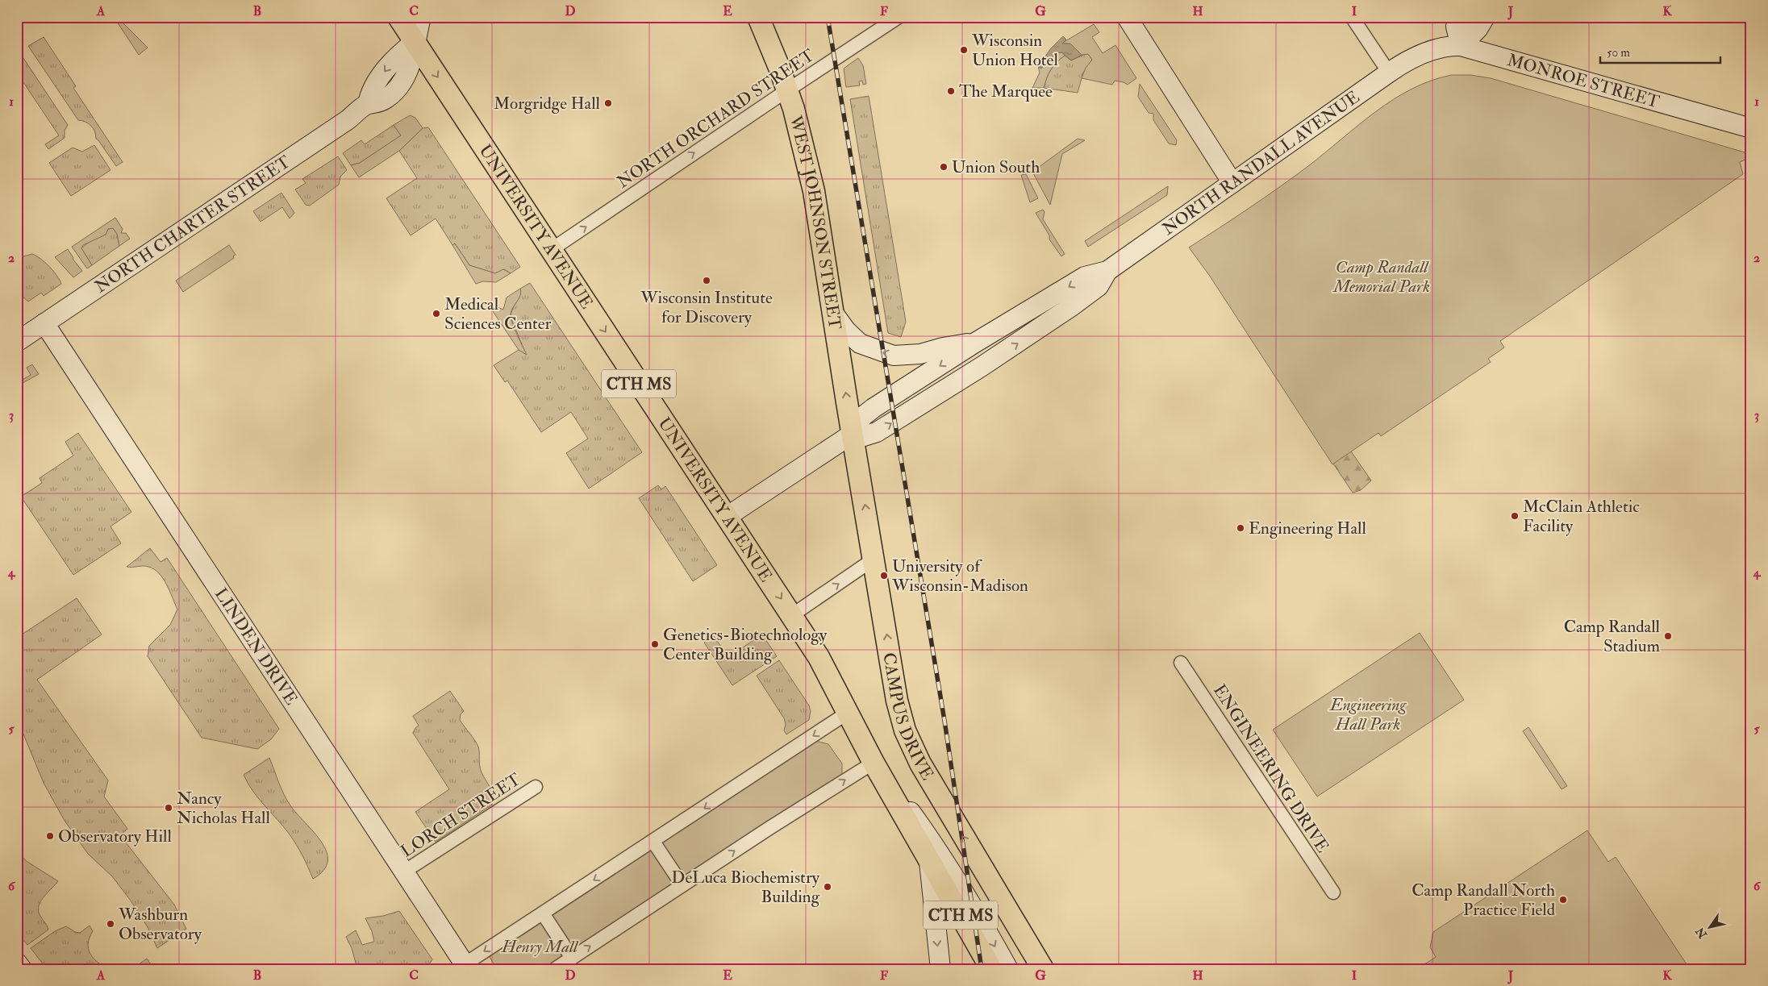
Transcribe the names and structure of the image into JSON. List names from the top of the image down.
{
  "streets": {
    "main road": [
      "WEST JOHNSON STREET",
      "UNIVERSITY AVENUE",
      "CTH MS",
      "CAMPUS DRIVE"
    ],
    "street": [
      "MONROE STREET",
      "NORTH ORCHARD STREET",
      "NORTH RANDALL AVENUE",
      "NORTH CHARTER STREET",
      "LINDEN DRIVE",
      "ENGINEERING DRIVE",
      "LORCH STREET"
    ]
  },
  "crossings": [
    ["MONROE STREET", "NORTH RANDALL AVENUE"],
    ["NORTH ORCHARD STREET", "WEST JOHNSON STREET"],
    ["NORTH ORCHARD STREET", "UNIVERSITY AVENUE"],
    ["WEST JOHNSON STREET", "CAMPUS DRIVE"],
    ["NORTH CHARTER STREET", "UNIVERSITY AVENUE"],
    ["NORTH CHARTER STREET", "LINDEN DRIVE"],
    ["UNIVERSITY AVENUE", "CTH MS"],
    ["LINDEN DRIVE", "LORCH STREET"]
  ],
  "one_way": ["NORTH ORCHARD STREET", "UNIVERSITY AVENUE"],
  "parks": ["Camp Randall Memorial Park", "Engineering Hall Park", "Henry Mall"],
  "places": [
    "Wisconsin Union Hotel",
    "The Marquee",
    "Morgridge Hall",
    "Union South",
    "Wisconsin Institute for Discovery",
    "Medical Sciences Center",
    "McClain Athletic Facility",
    "Engineering Hall",
    "University of Wisconsin-Madison",
    "Camp Randall Stadium",
    "Genetics-Biotechnology Center Building",
    "Nancy Nicholas Hall",
    "Observatory Hill",
    "DeLuca Biochemistry Building",
    "Camp Randall North Practice Field",
    "Washburn Observatory"
  ],
  "scale_bar": "50 m",
  "north": "bottom left",
  "grid": {
    "columns": [
      "A",
      "B",
      "C",
      "D",
      "E",
      "F",
      "G",
      "H",
      "I",
      "J",
      "K"
    ],
    "rows": [
      "1",
      "2",
      "3",
      "4",
      "5",
      "6"
    ]
  }
}
